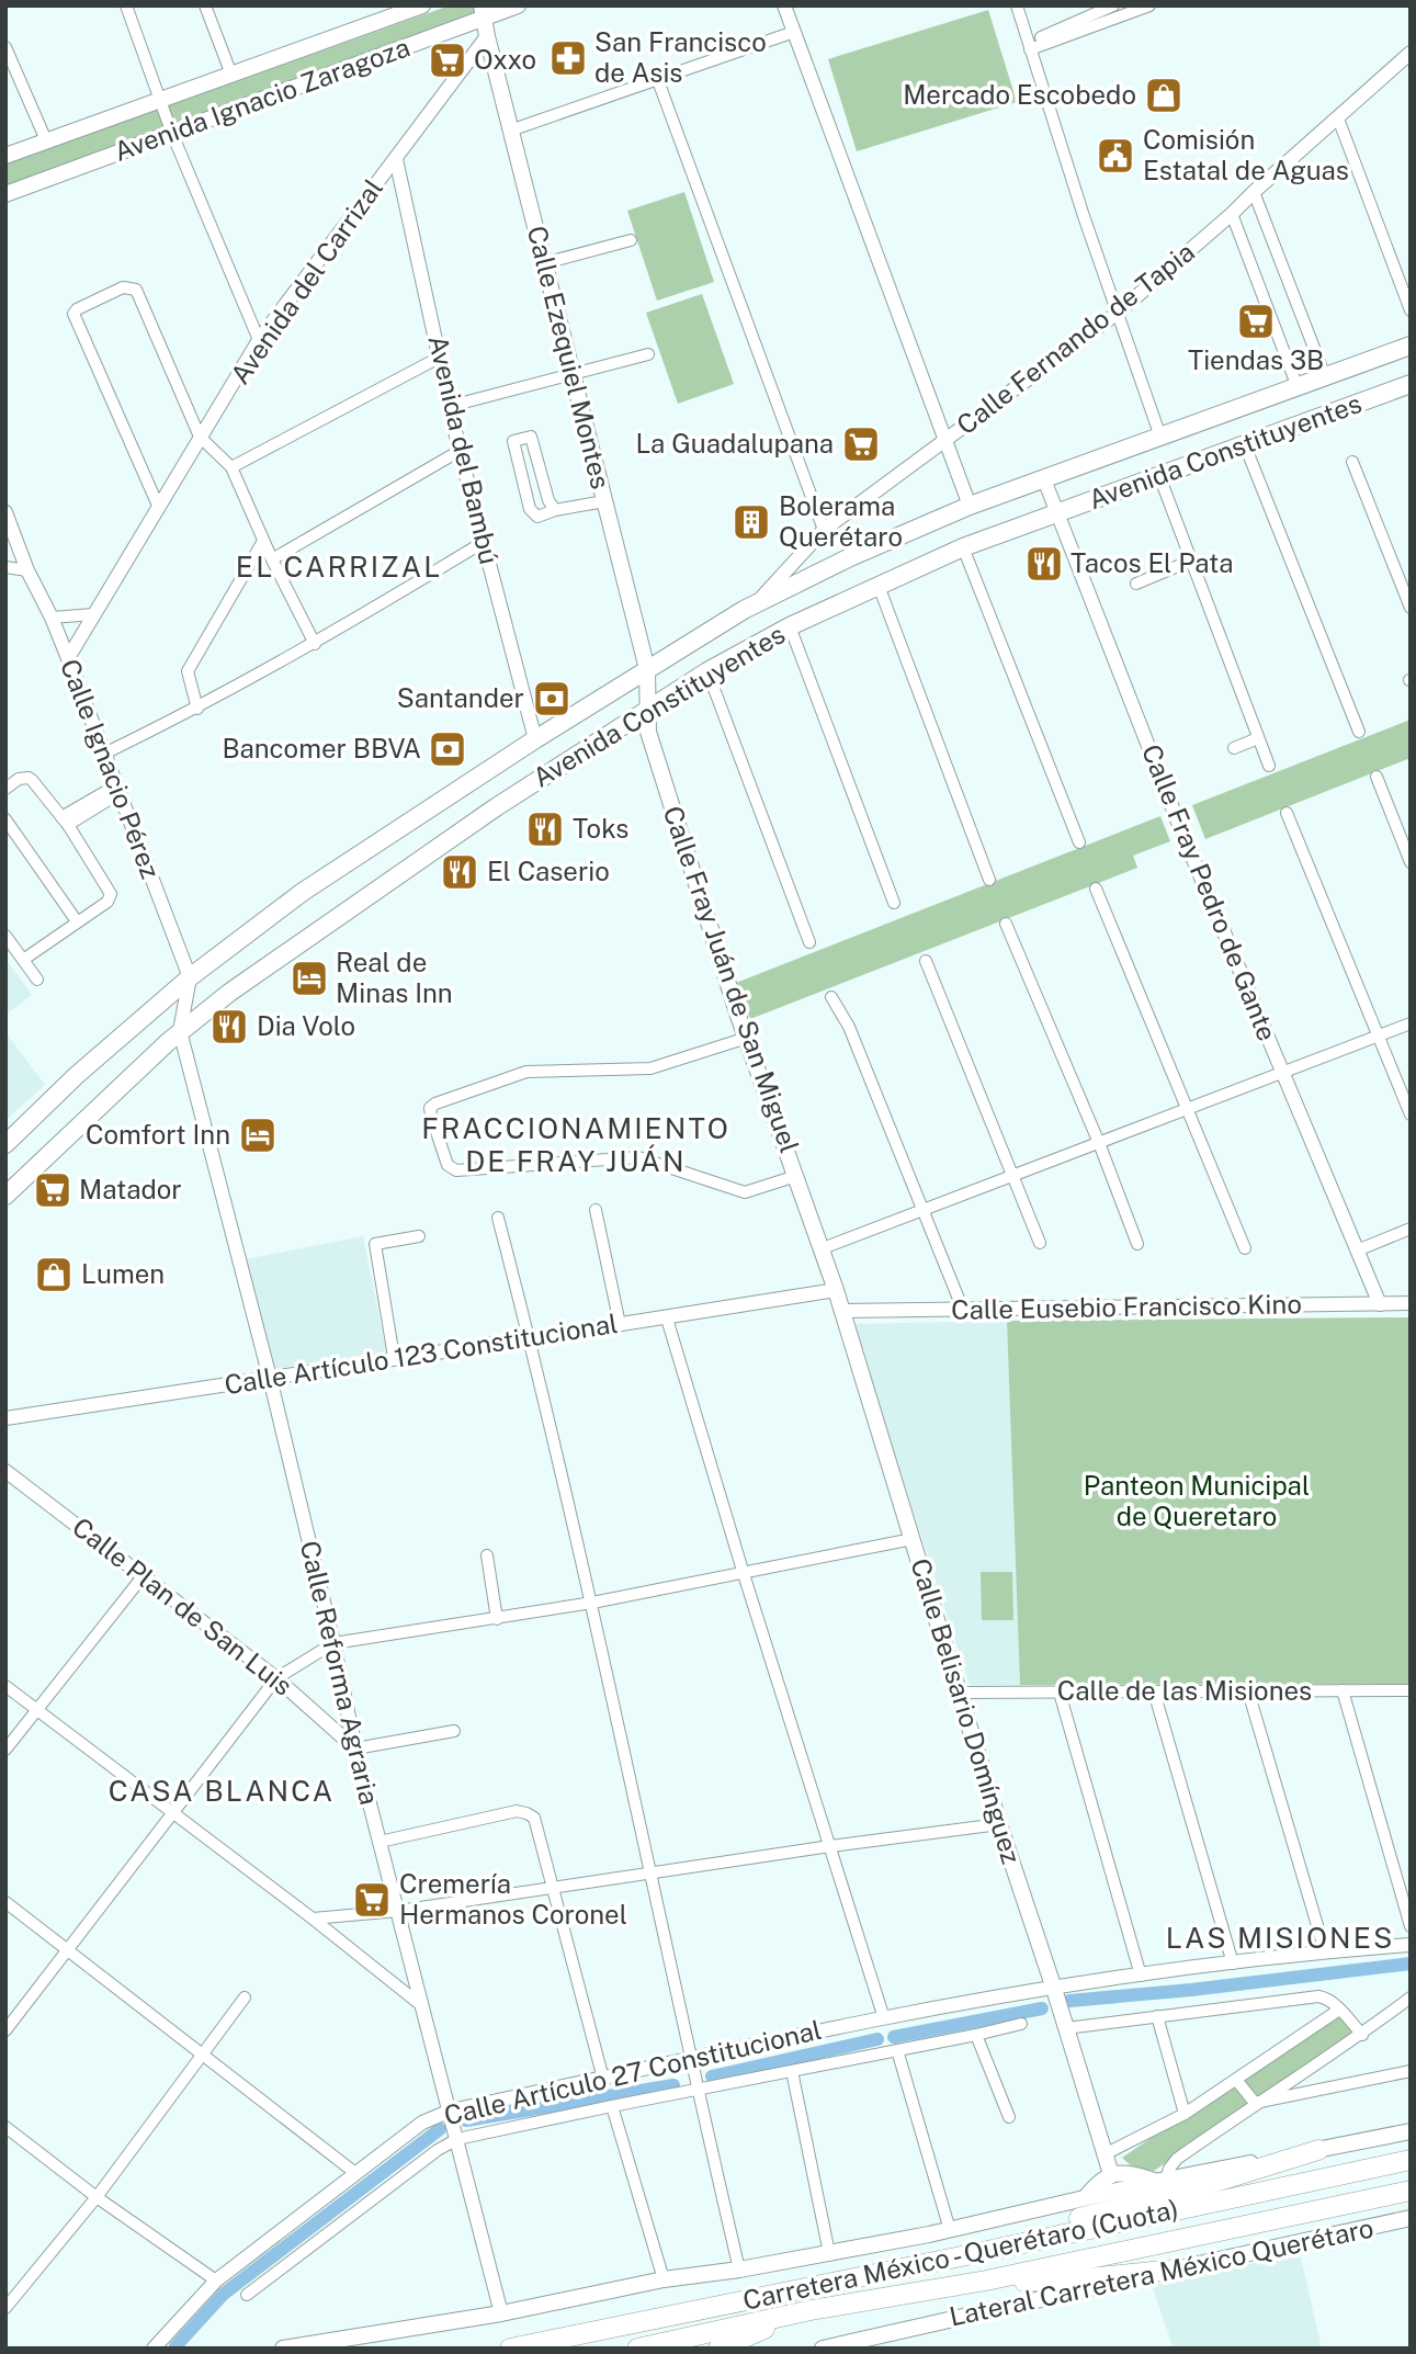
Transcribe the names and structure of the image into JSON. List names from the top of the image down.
{
  "streets": {
    "highway": ["Carretera México - Querétaro (Cuota)"],
    "main road": [
      "Avenida Ignacio Zaragoza",
      "Calle Ezequiel Montes",
      "Avenida Constituyentes",
      "Calle Fray Juán de San Miguel",
      "Calle Belisario Domínguez",
      "Lateral Carretera México Querétaro"
    ],
    "street": [
      "Avenida del Carrizal",
      "Calle Fernando de Tapia",
      "Avenida del Bambú",
      "Calle Ignacio Pérez",
      "Calle Fray Pedro de Gante",
      "Calle Eusebio Francisco Kino",
      "Calle Artículo 123 Constitucional",
      "Calle Plan de San Luis",
      "Calle Reforma Agraria",
      "Calle de las Misiones",
      "Calle Artículo 27 Constitucional"
    ]
  },
  "crossings": [
    ["Avenida Ignacio Zaragoza", "Calle Ezequiel Montes"],
    ["Avenida del Carrizal", "Calle Ezequiel Montes"],
    ["Avenida del Carrizal", "Avenida del Bambú"],
    ["Avenida del Carrizal", "Calle Ignacio Pérez"],
    ["Calle Fernando de Tapia", "Avenida Constituyentes"],
    ["Calle Ezequiel Montes", "Avenida Constituyentes"],
    ["Calle Ezequiel Montes", "Calle Fray Juán de San Miguel"],
    ["Avenida del Bambú", "Avenida Constituyentes"],
    ["Avenida Constituyentes", "Calle Ignacio Pérez"],
    ["Avenida Constituyentes", "Calle Fray Pedro de Gante"],
    ["Avenida Constituyentes", "Calle Fray Juán de San Miguel"],
    ["Avenida Constituyentes", "Calle Reforma Agraria"],
    ["Calle Fray Pedro de Gante", "Calle Eusebio Francisco Kino"],
    ["Calle Fray Juán de San Miguel", "Calle Belisario Domínguez"],
    ["Calle Eusebio Francisco Kino", "Calle Belisario Domínguez"],
    ["Calle Artículo 123 Constitucional", "Calle Reforma Agraria"],
    ["Calle Artículo 123 Constitucional", "Calle Belisario Domínguez"],
    ["Calle Plan de San Luis", "Calle Reforma Agraria"],
    ["Calle Reforma Agraria", "Calle Artículo 27 Constitucional"],
    ["Calle de las Misiones", "Calle Belisario Domínguez"],
    ["Calle Belisario Domínguez", "Calle Artículo 27 Constitucional"]
  ],
  "districts": [
    "EL CARRIZAL",
    "FRACCIONAMIENTO DE FRAY JUÁN",
    "CASA BLANCA",
    "LAS MISIONES"
  ],
  "parks": ["Panteon Municipal de Queretaro"],
  "places": {
    "pharmacy": ["San Francisco de Asis"],
    "supermarket": [
      "Oxxo",
      "Tiendas 3B",
      "La Guadalupana",
      "Matador",
      "Cremería Hermanos Coronel"
    ],
    "shop": ["Mercado Escobedo", "Lumen"],
    "public building": ["Comisión Estatal de Aguas"],
    "building": ["Bolerama Querétaro"],
    "restaurant": [
      "Tacos El Pata",
      "Toks",
      "El Caserio",
      "Dia Volo"
    ],
    "bank": ["Santander", "Bancomer BBVA"],
    "hotel": ["Real de Minas Inn", "Comfort Inn"]
  }
}
